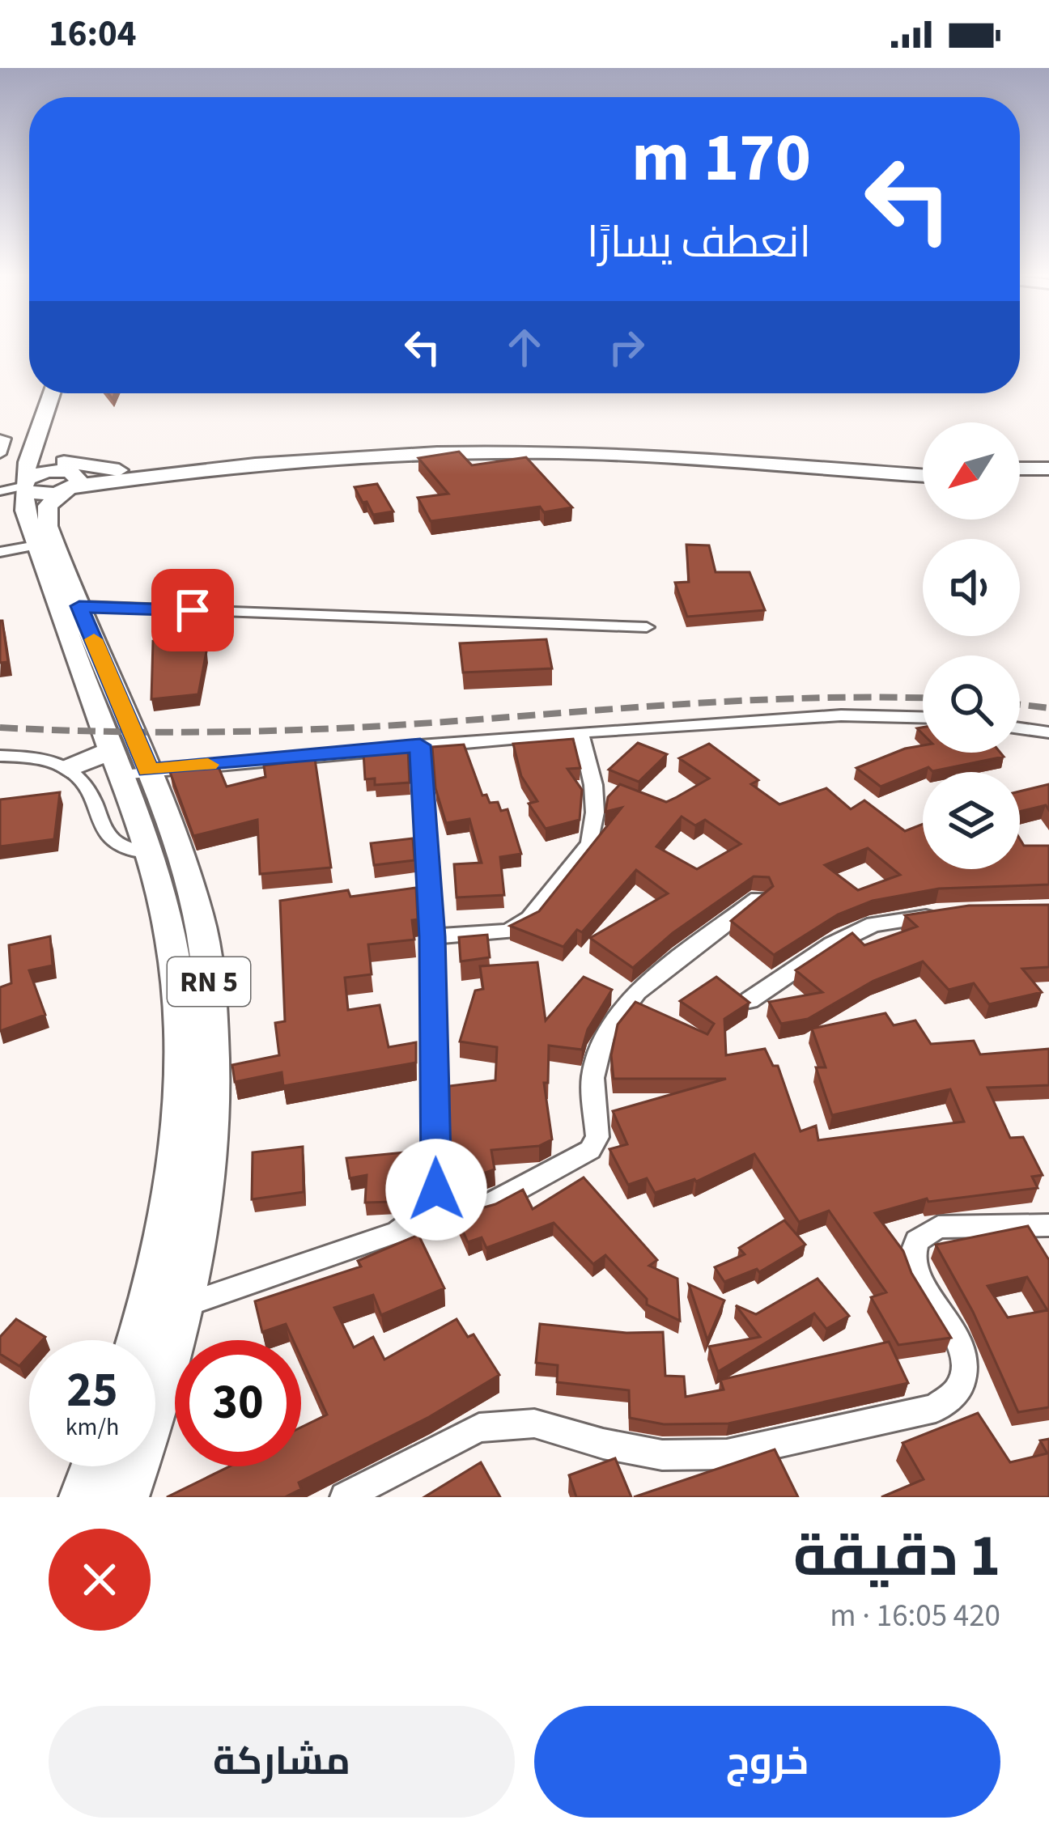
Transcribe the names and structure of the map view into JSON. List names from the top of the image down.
{
  "streets": {
    "main road": ["RN 5"]
  },
  "north": "bottom left",
  "page": {
    "status": "16:04",
    "turn": ["170 m", "انعطف يسارًا"],
    "speed": "25 km/h",
    "limit": "30",
    "heading": ["1 دقيقة", "420 m · 16:05"],
    "buttons": ["خروج", "مشاركة"]
  }
}
